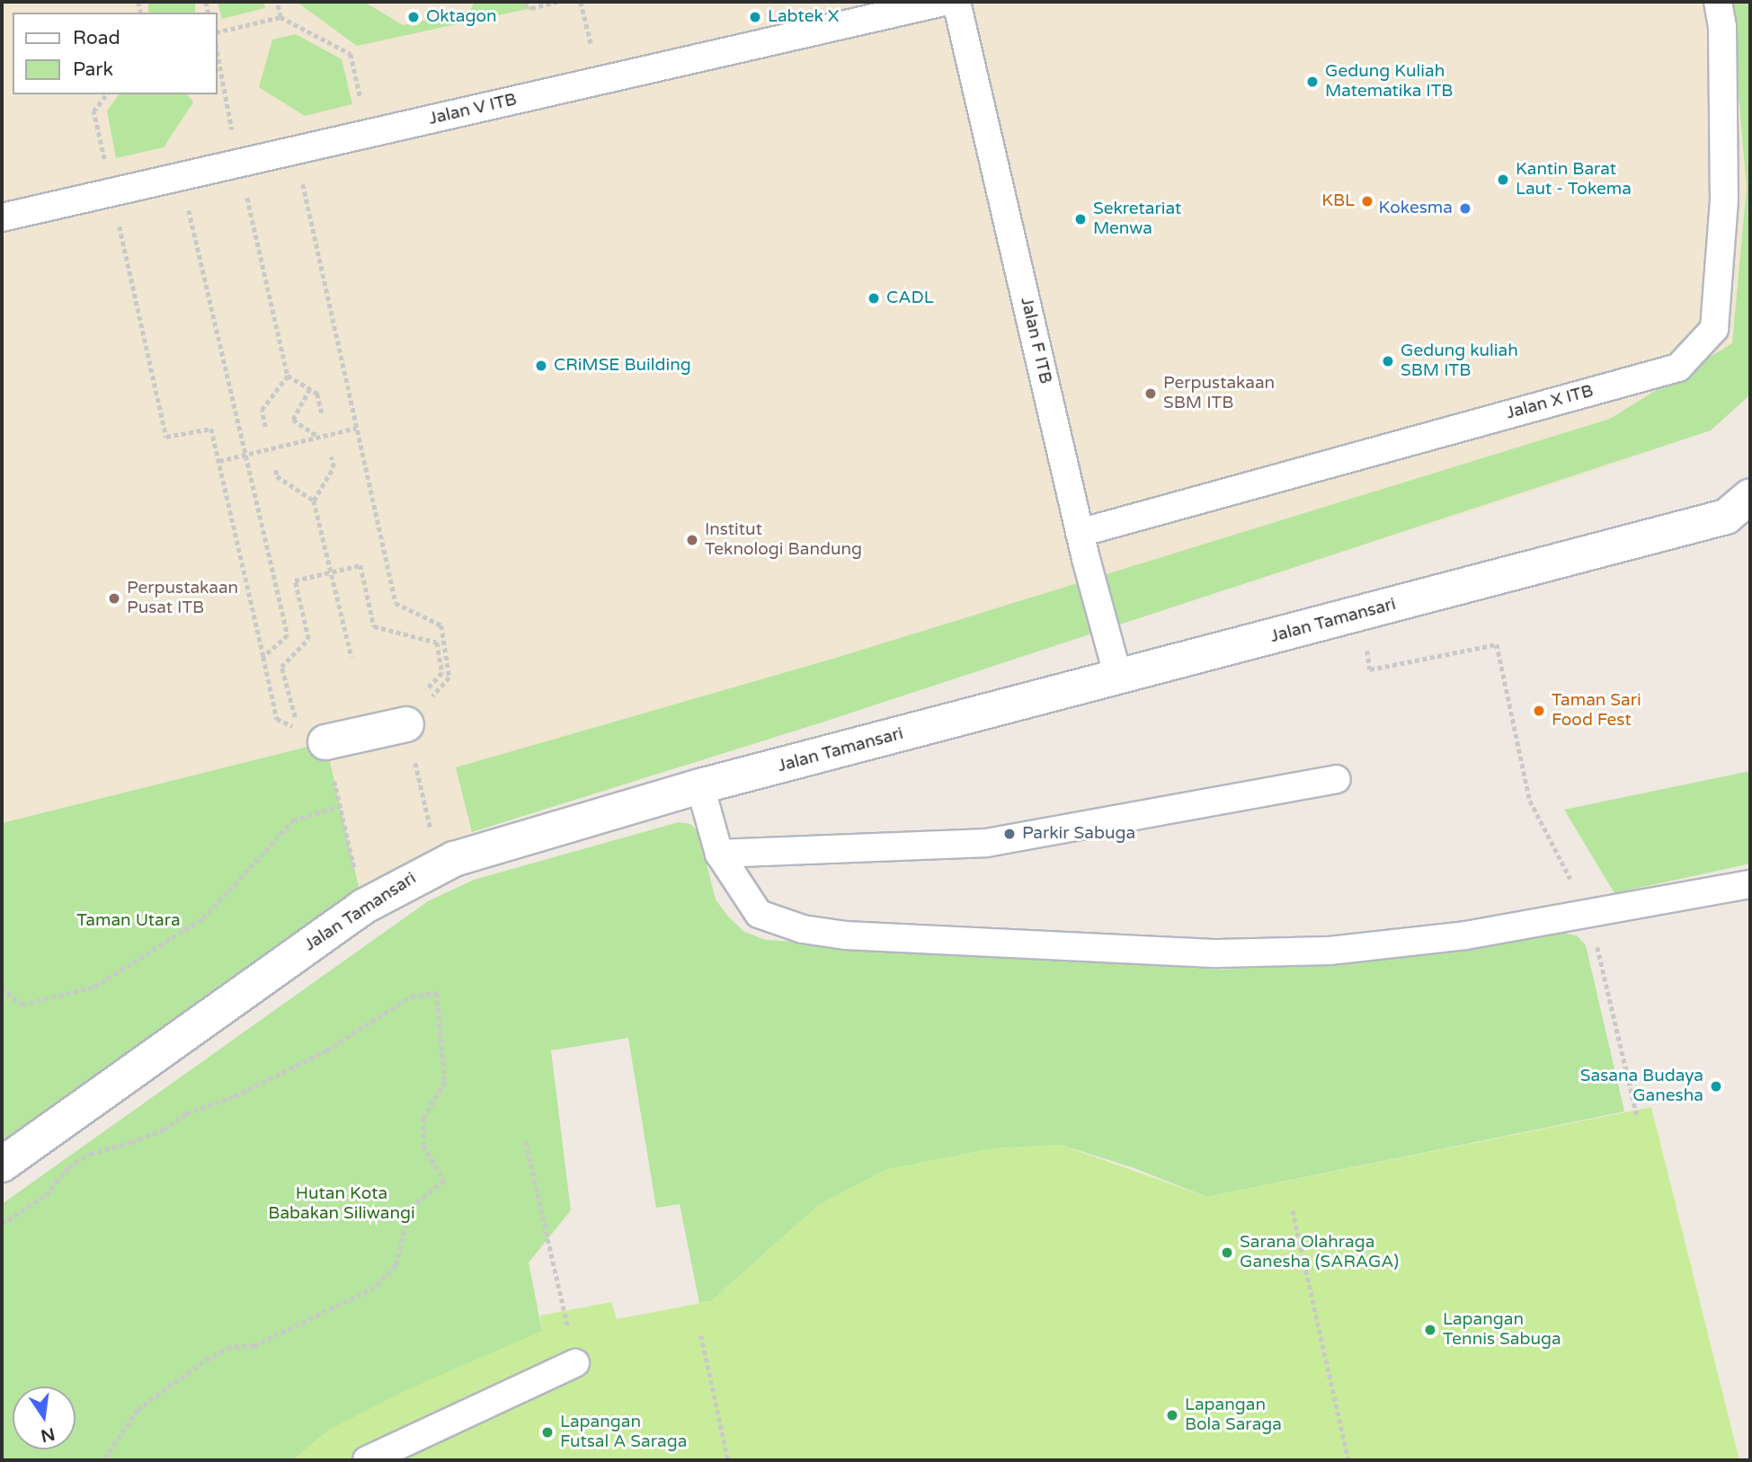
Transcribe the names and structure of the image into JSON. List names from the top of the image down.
{
  "streets": {
    "main road": ["Jalan Tamansari"],
    "lane": ["Jalan V ITB", "Jalan F ITB", "Jalan X ITB"]
  },
  "crossings": [
    ["Jalan F ITB", "Jalan X ITB"],
    ["Jalan F ITB", "Jalan Tamansari"]
  ],
  "parks": ["Taman Utara", "Hutan Kota Babakan Siliwangi"],
  "places": [
    "Oktagon",
    "Labtek X",
    "Gedung Kuliah Matematika ITB",
    "Kantin Barat Laut - Tokema",
    "KBL",
    "Kokesma",
    "Sekretariat Menwa",
    "CADL",
    "Gedung kuliah SBM ITB",
    "CRiMSE Building",
    "Perpustakaan SBM ITB",
    "Institut Teknologi Bandung",
    "Perpustakaan Pusat ITB",
    "Taman Sari Food Fest",
    "Parkir Sabuga",
    "Sasana Budaya Ganesha",
    "Sarana Olahraga Ganesha (SARAGA)",
    "Lapangan Tennis Sabuga",
    "Lapangan Bola Saraga",
    "Lapangan Futsal A Saraga"
  ],
  "legend": ["Road", "Park"],
  "north": "bottom"
}
